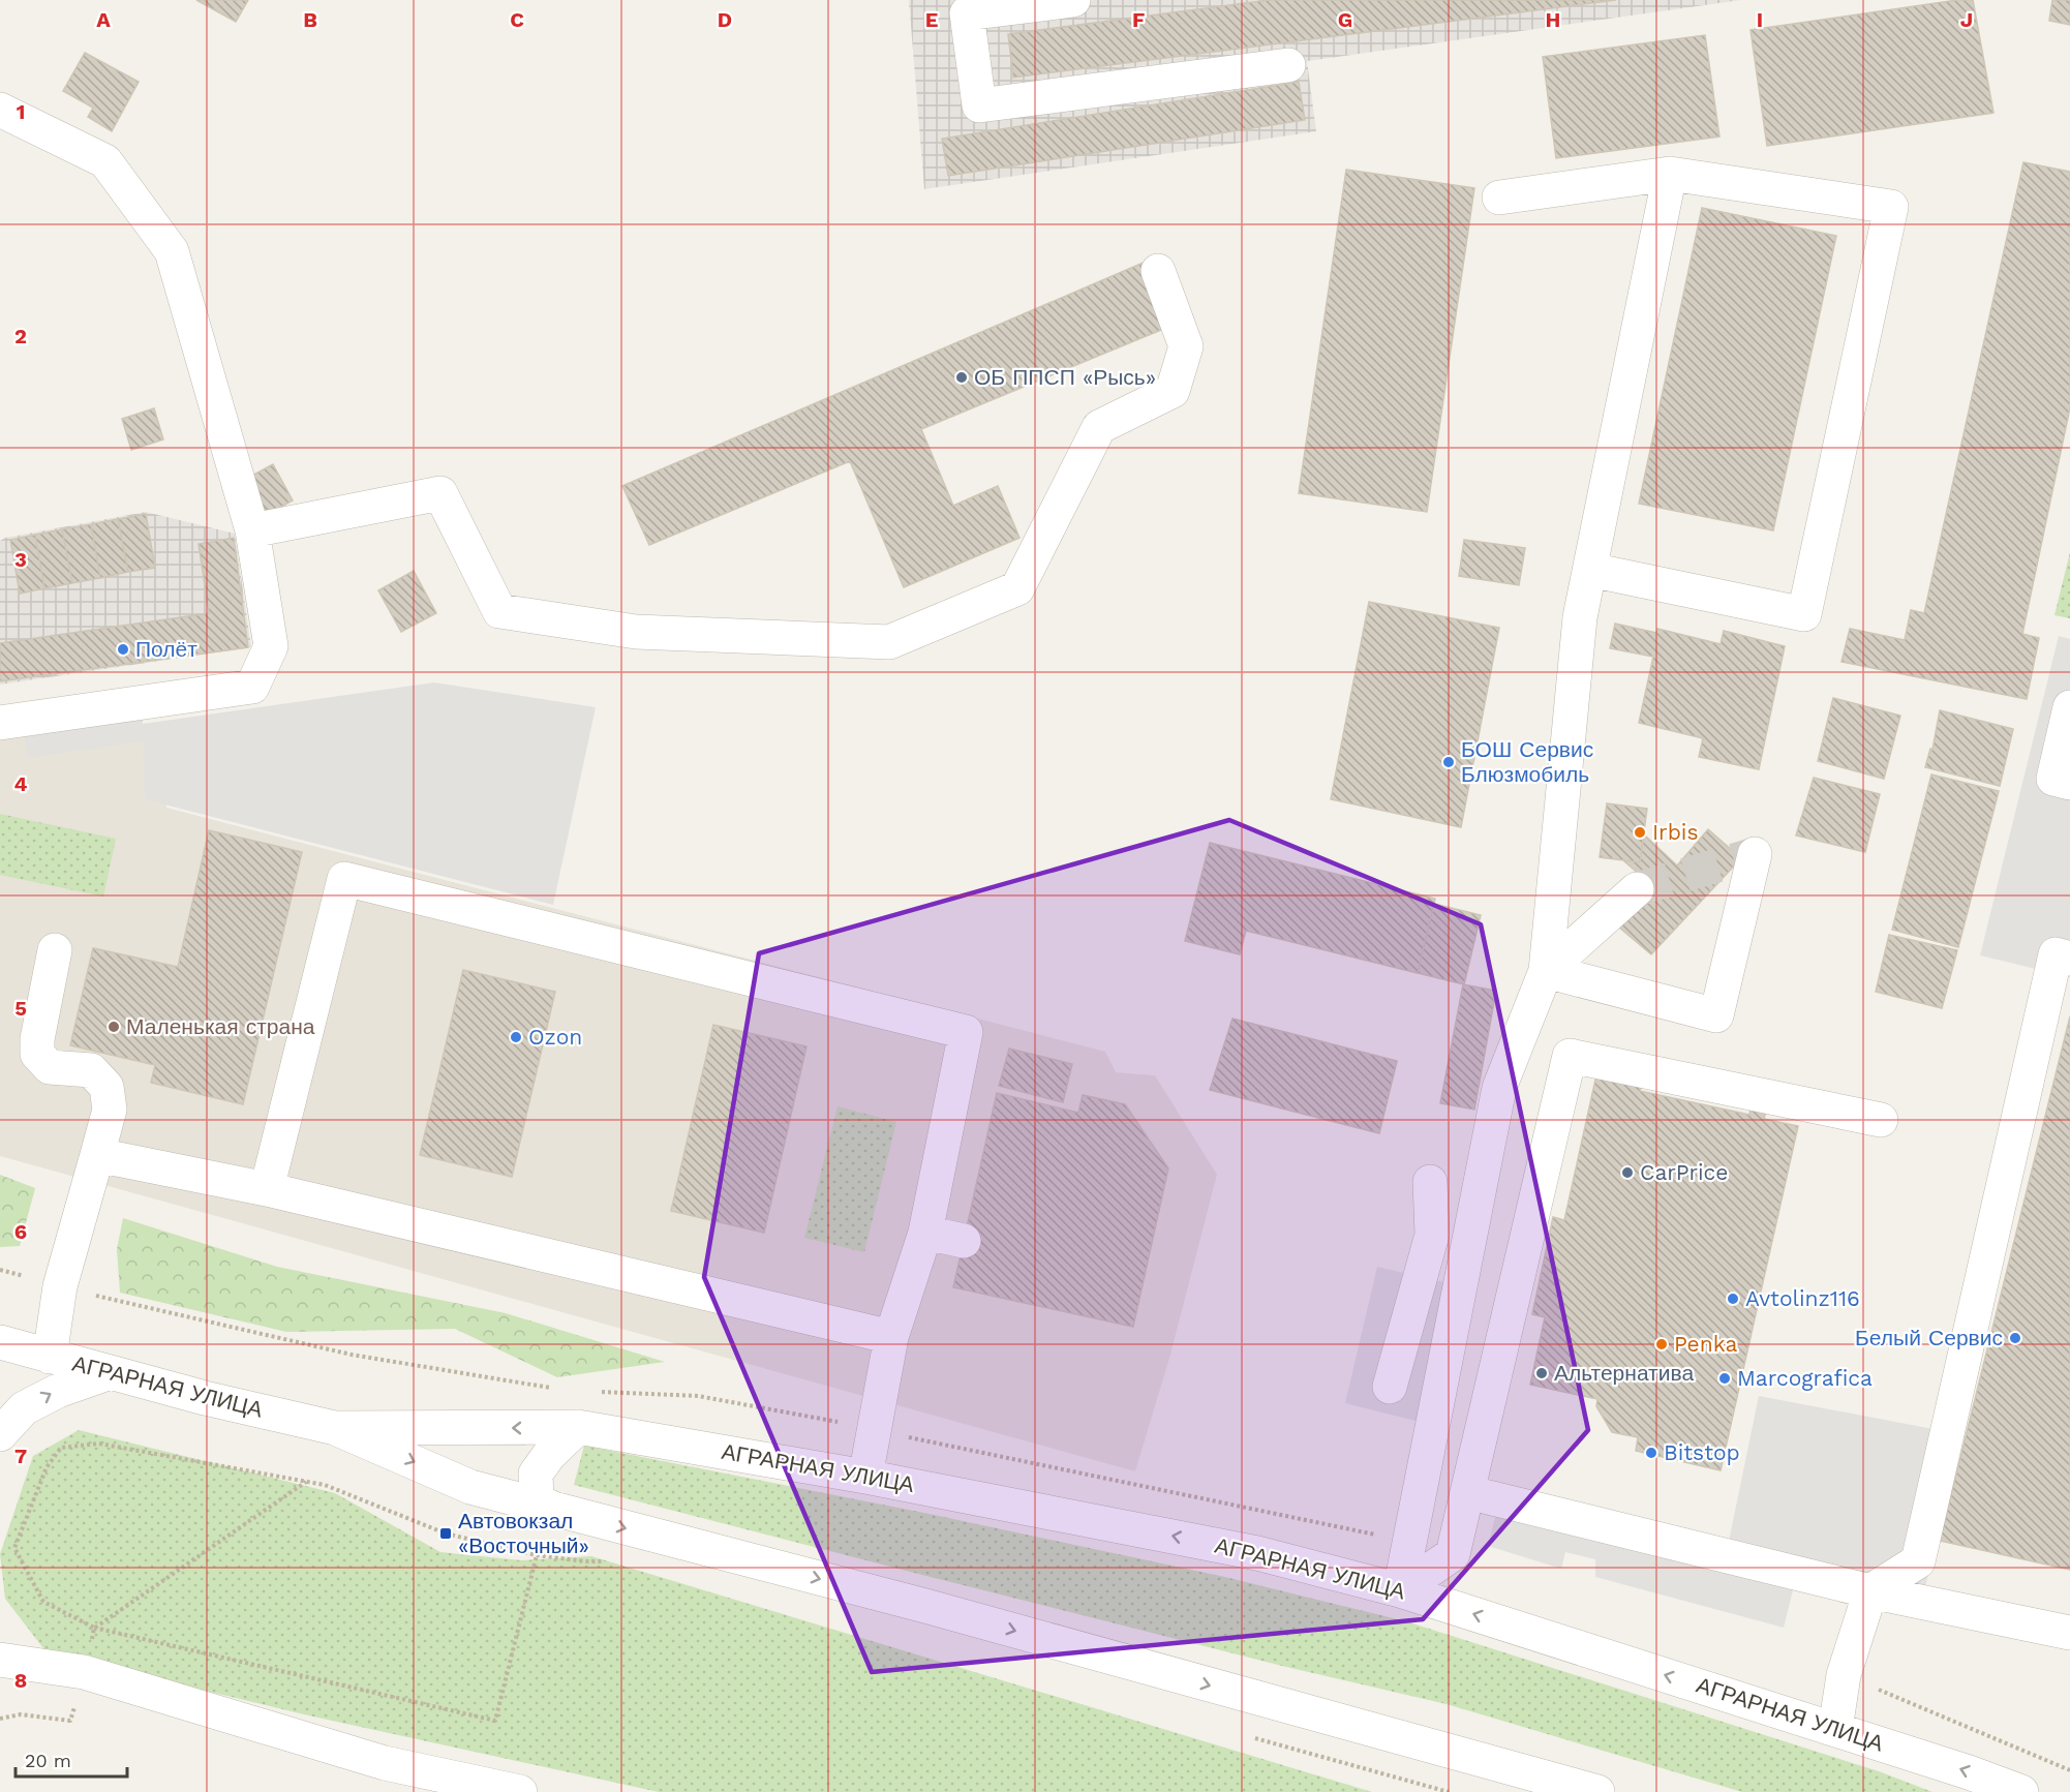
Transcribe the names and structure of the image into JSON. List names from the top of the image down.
{
  "streets": {
    "street": ["АГРАРНАЯ УЛИЦА"]
  },
  "places": {
    "other": [
      "ОБ ППСП «Рысь»",
      "Полёт",
      "БОШ Сервис Блюзмобиль",
      "Irbis",
      "Маленькая страна",
      "Ozon",
      "CarPrice",
      "Avtolinz116",
      "Белый Сервис",
      "Penka",
      "Альтернатива",
      "Marcografica",
      "Bitstop"
    ],
    "transit": ["Автовокзал «Восточный»"]
  },
  "scale_bar": "20 m",
  "grid": {
    "columns": [
      "A",
      "B",
      "C",
      "D",
      "E",
      "F",
      "G",
      "H",
      "I",
      "J"
    ],
    "rows": [
      "1",
      "2",
      "3",
      "4",
      "5",
      "6",
      "7",
      "8"
    ]
  }
}
